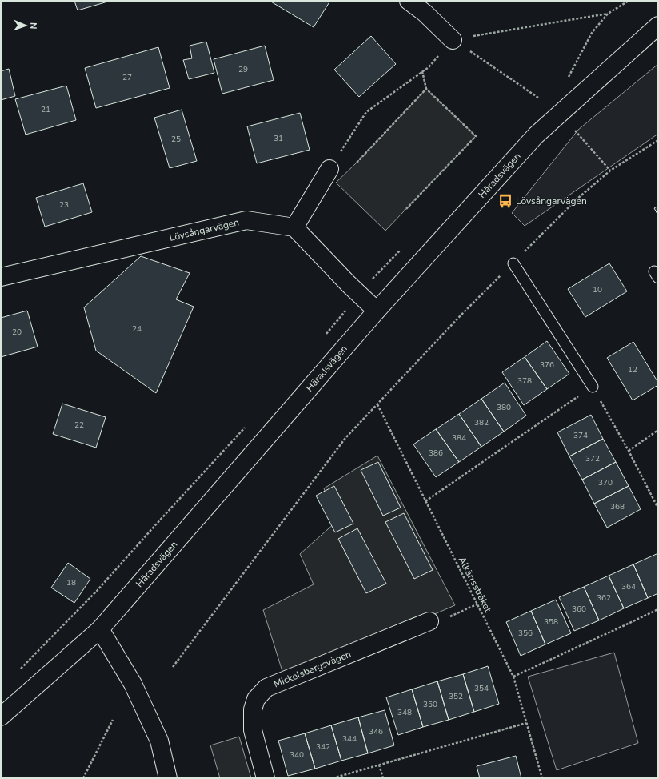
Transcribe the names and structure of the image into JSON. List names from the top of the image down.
{
  "streets": {
    "street": ["Häradsvägen", "Lövsångarvägen", "Mickelsbergsvägen"],
    "path": ["Alkärrsstråket"]
  },
  "places": {
    "bus stop": ["Lövsångarvägen"]
  },
  "house_numbers": [
    "29",
    "27",
    "21",
    "31",
    "25",
    "23",
    "10",
    "24",
    "20",
    "376",
    "12",
    "378",
    "380",
    "382",
    "22",
    "374",
    "384",
    "386",
    "372",
    "370",
    "368",
    "18",
    "364",
    "362",
    "360",
    "358",
    "356",
    "354",
    "352",
    "350",
    "348",
    "346",
    "344",
    "342",
    "340"
  ],
  "north": "right"
}
